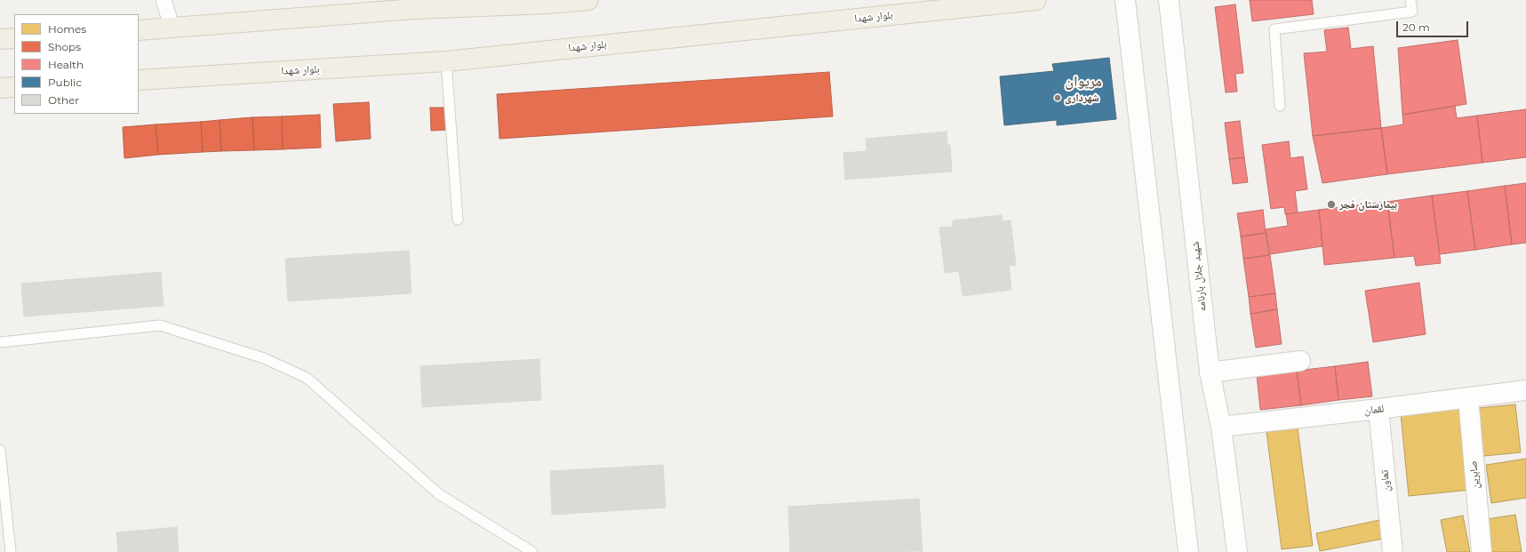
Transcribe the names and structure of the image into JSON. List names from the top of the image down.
{
  "streets": {
    "main road": ["بلوار شهدا"],
    "street": [
      "شهید جلال بارنامه",
      "لقمان",
      "صابرین",
      "تعاون"
    ]
  },
  "crossings": [
    ["شهید جلال بارنامه", "لقمان"],
    ["لقمان", "صابرین"],
    ["لقمان", "تعاون"]
  ],
  "districts": ["مریوان"],
  "places": ["شهرداری", "بیمارستان فجر"],
  "legend": [
    "Homes",
    "Shops",
    "Health",
    "Public",
    "Other"
  ],
  "scale_bar": "20 m"
}
